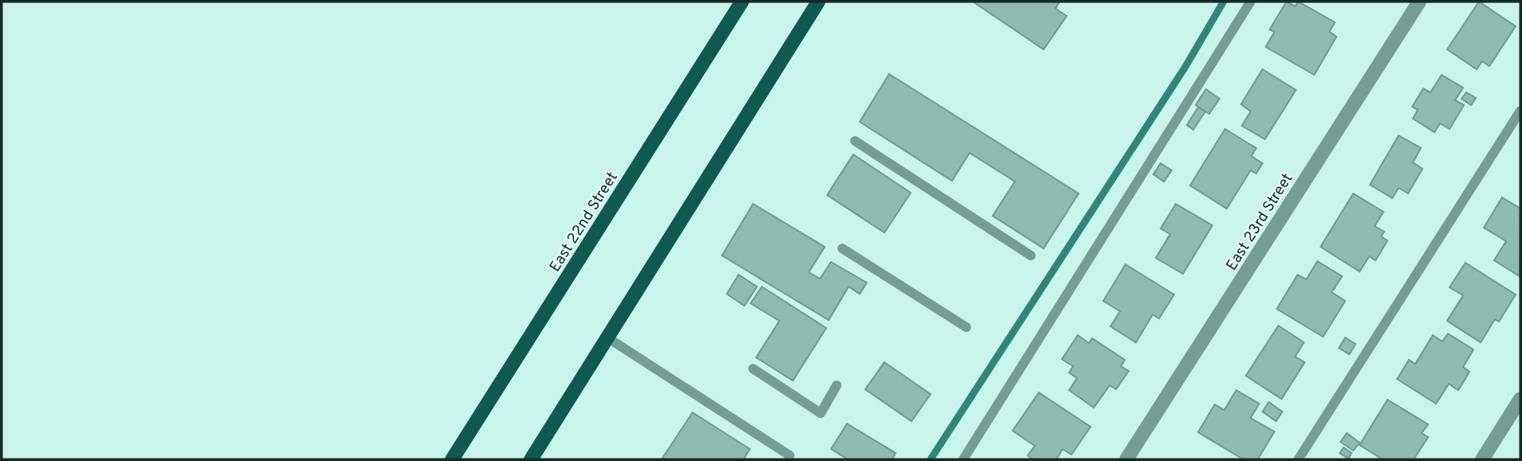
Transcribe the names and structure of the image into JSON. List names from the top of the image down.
{
  "streets": {
    "main road": ["East 22nd Street"],
    "street": ["East 23rd Street"]
  }
}
